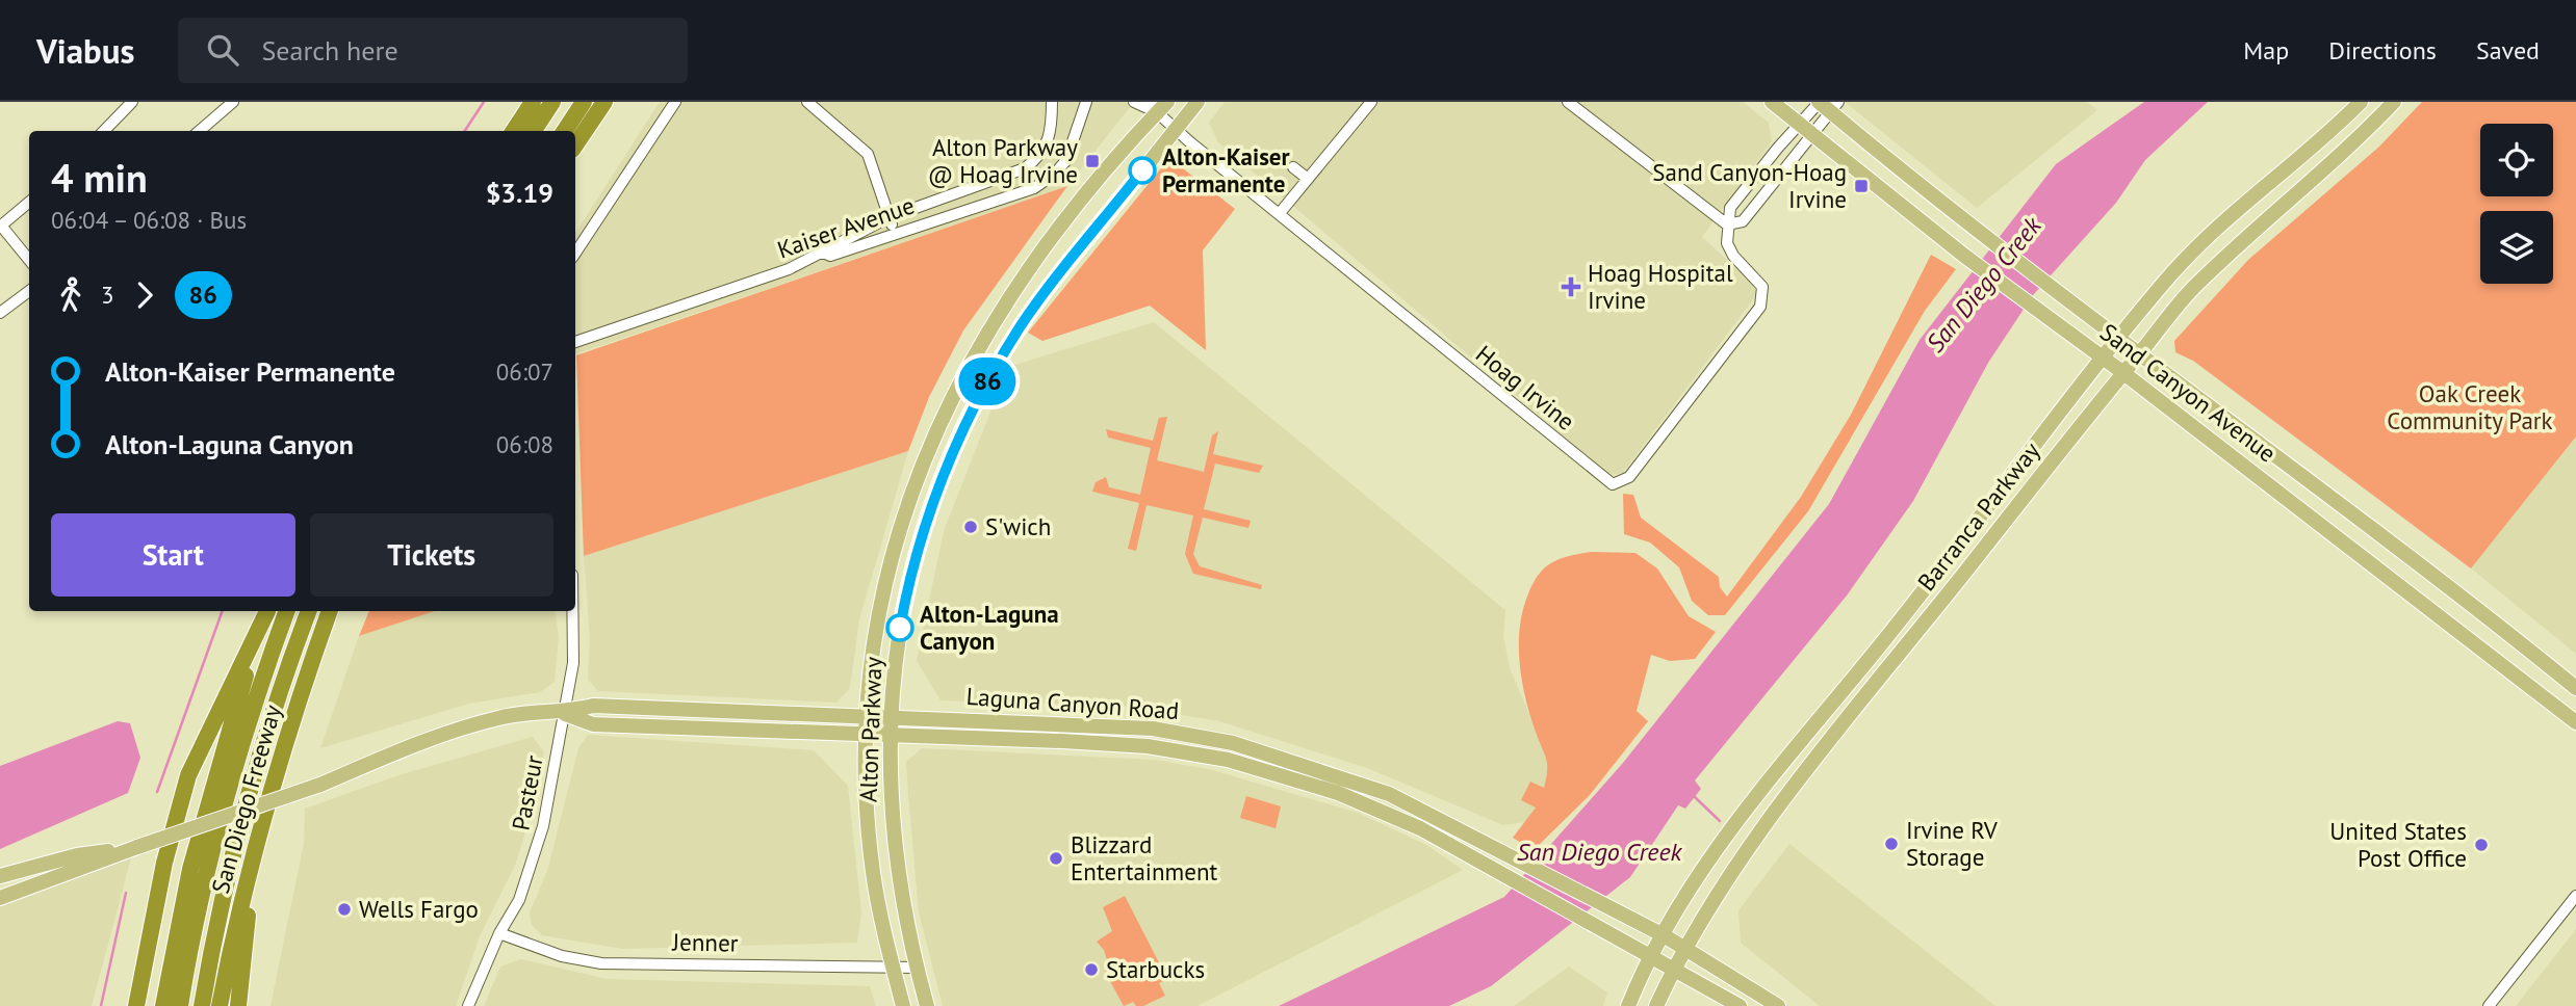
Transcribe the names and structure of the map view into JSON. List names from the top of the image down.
{
  "streets": {
    "highway": ["San Diego Freeway"],
    "main road": [
      "Sand Canyon Avenue",
      "Barranca Parkway",
      "Laguna Canyon Road",
      "Alton Parkway"
    ],
    "street": [
      "Kaiser Avenue",
      "Hoag Irvine",
      "Pasteur",
      "Jenner"
    ]
  },
  "crossings": [
    ["Hoag Irvine", "Alton Parkway"],
    ["Sand Canyon Avenue", "Barranca Parkway"],
    ["Barranca Parkway", "Laguna Canyon Road"],
    ["Laguna Canyon Road", "Alton Parkway"],
    ["Laguna Canyon Road", "Pasteur"],
    ["Alton Parkway", "Jenner"],
    ["Pasteur", "Jenner"]
  ],
  "water": ["San Diego Creek"],
  "parks": ["Oak Creek Community Park"],
  "places": {
    "transit": ["Alton Parkway @ Hoag Irvine", "Sand Canyon-Hoag Irvine"],
    "other": [
      "Alton-Kaiser Permanente",
      "S'wich",
      "Alton-Laguna Canyon",
      "Irvine RV Storage",
      "United States Post Office",
      "Blizzard Entertainment",
      "Wells Fargo",
      "Starbucks"
    ],
    "health": ["Hoag Hospital Irvine"]
  },
  "lines": ["bus line 86"],
  "page": {
    "header": "Viabus",
    "search": "Search here",
    "nav": ["Map", "Directions", "Saved"],
    "on_map": "86",
    "heading": ["4 min", "06:04 – 06:08 · Bus", "$3.19"],
    "legs": ["3", "86"],
    "list": [
      {
        "name": "Alton-Kaiser Permanente",
        "value": "06:07"
      },
      {
        "name": "Alton-Laguna Canyon",
        "value": "06:08"
      }
    ],
    "buttons": ["Start", "Tickets"]
  }
}
